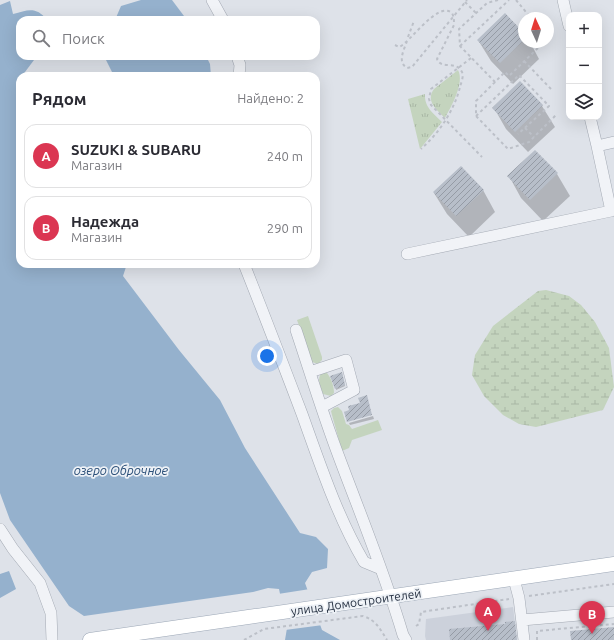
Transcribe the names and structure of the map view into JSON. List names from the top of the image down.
{
  "streets": {
    "main road": ["улица Домостроителей"]
  },
  "water": ["озеро Оброчное"],
  "north": "top",
  "page": {
    "map_buttons": ["+", "−"],
    "search": "Поиск",
    "heading": ["Рядом", "Найдено: 2"],
    "list": [
      {
        "mark": "A",
        "name": "SUZUKI & SUBARU",
        "note": "Магазин",
        "value": "240 m"
      },
      {
        "mark": "B",
        "name": "Надежда",
        "note": "Магазин",
        "value": "290 m"
      }
    ],
    "pins": ["A", "B"]
  }
}
